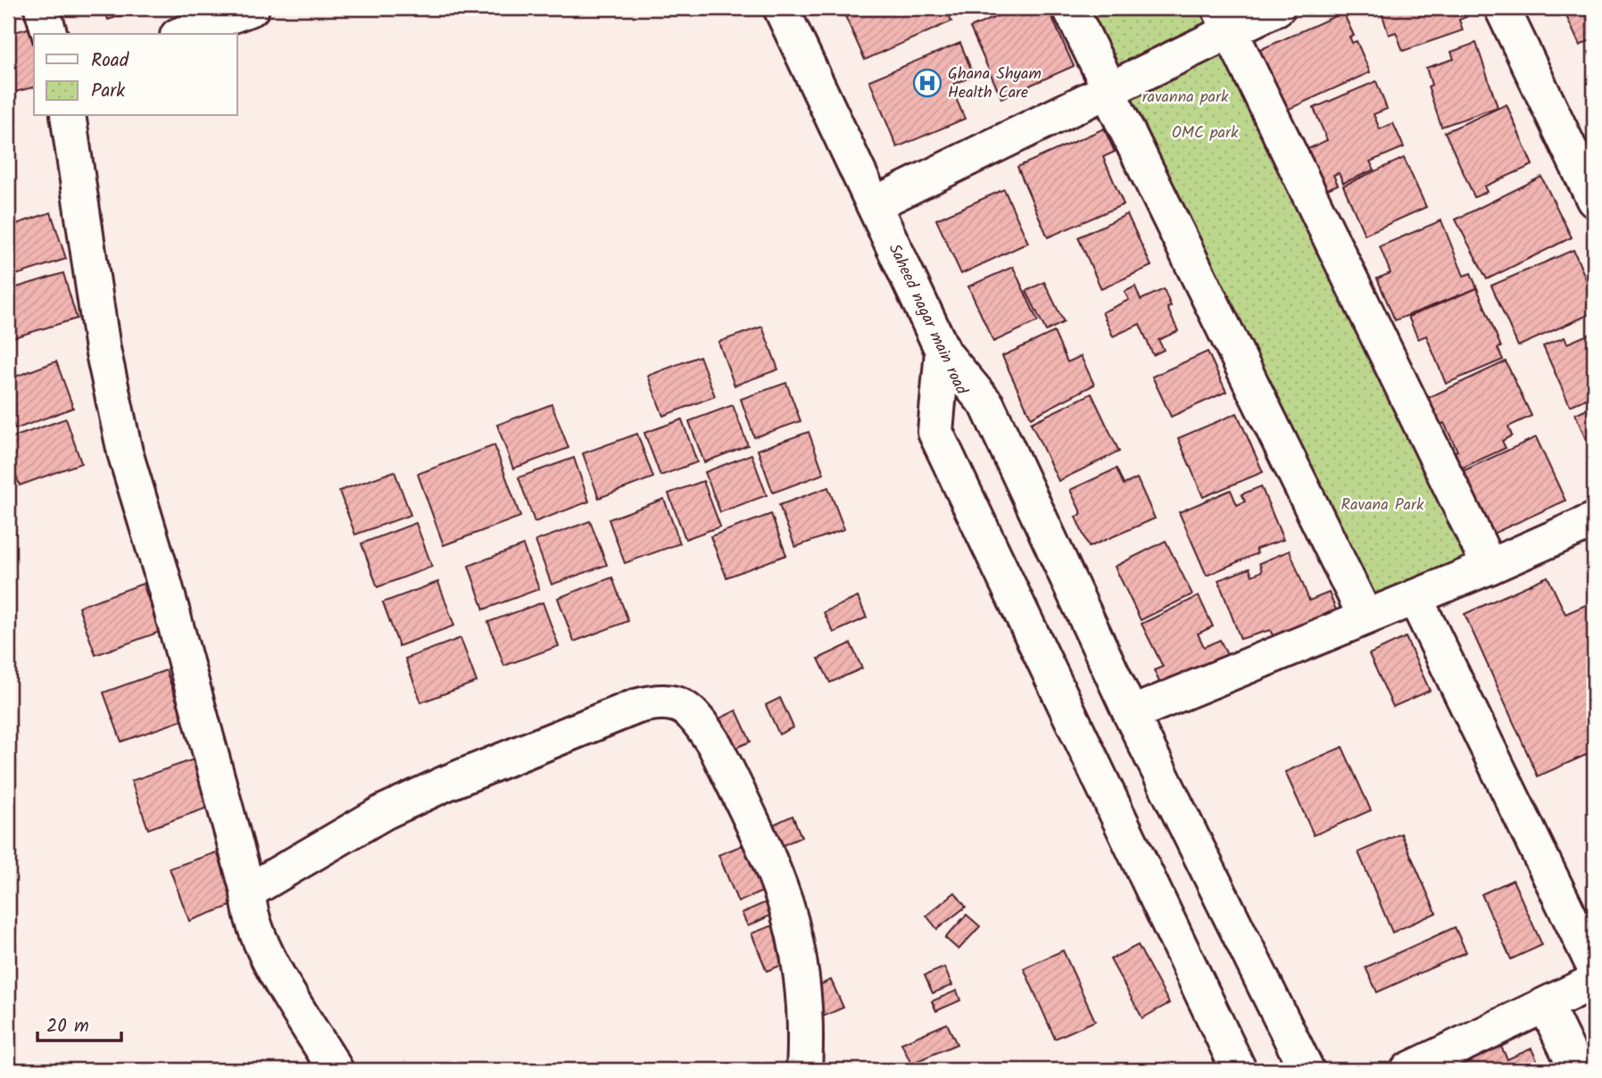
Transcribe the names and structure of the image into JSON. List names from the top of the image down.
{
  "streets": {
    "street": ["Saheed nagar main road"]
  },
  "parks": ["ravanna park", "OMC park", "Ravana Park"],
  "places": {
    "hospital": ["Ghana Shyam Health Care"]
  },
  "legend": ["Road", "Park"],
  "scale_bar": "20 m"
}
